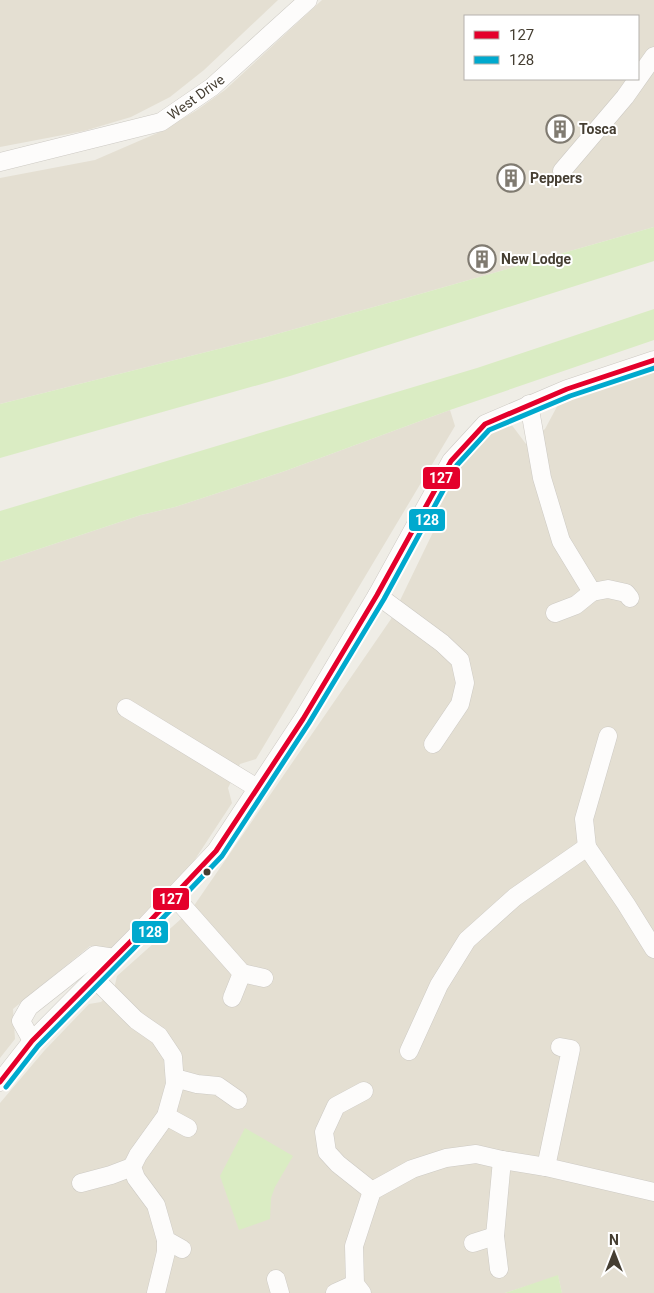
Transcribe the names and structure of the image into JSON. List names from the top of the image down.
{
  "streets": {
    "street": ["West Drive"]
  },
  "places": {
    "building": ["Tosca", "Peppers", "New Lodge"]
  },
  "lines": ["transit line 127", "transit line 128"],
  "legend": ["127", "128"],
  "north": "top"
}
